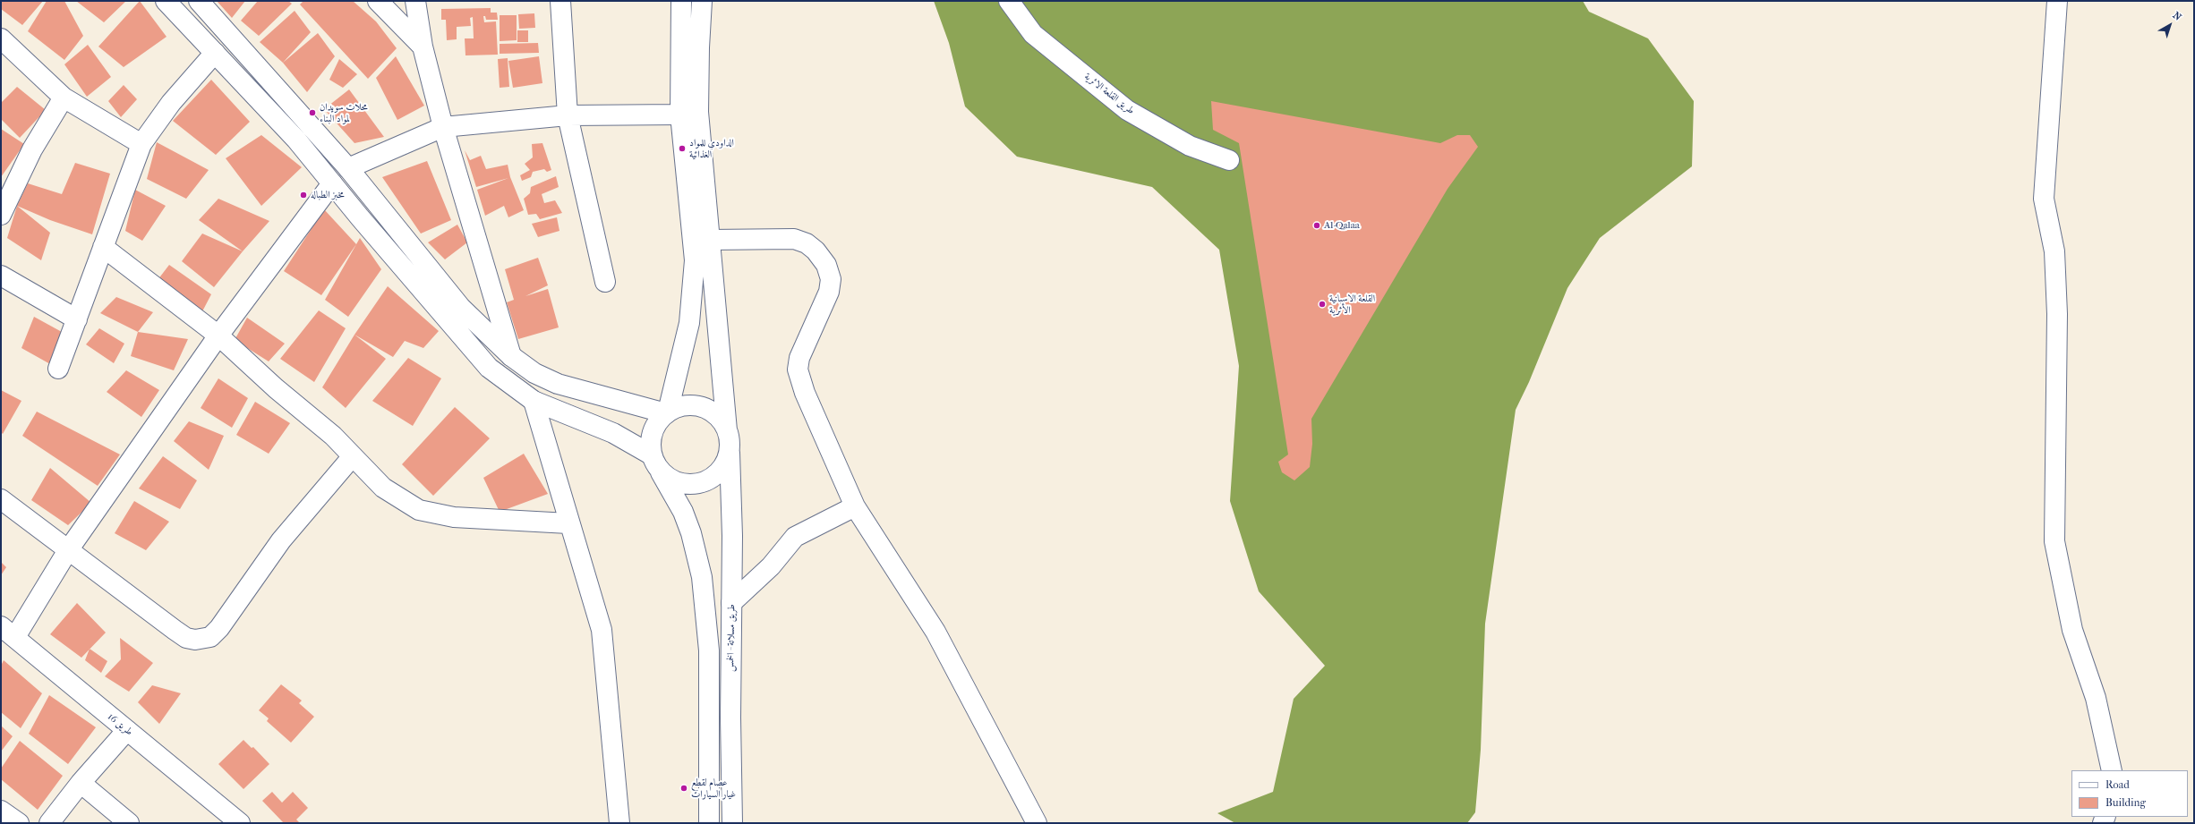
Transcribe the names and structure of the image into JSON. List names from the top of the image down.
{
  "streets": {
    "main road": ["طريق القلعة الاثرية", "طريق مسلاتة - الخمس", "طريق 16"]
  },
  "places": [
    "محلات سويدان لمواد البناء",
    "الداودي للمواد الغذائية",
    "مخبز الطباله",
    "Al-Qalaa",
    "القلعة الاسبانية الأثرية",
    "عصام لقطع غيار السيارات"
  ],
  "legend": ["Road", "Building"],
  "north": "top right"
}
